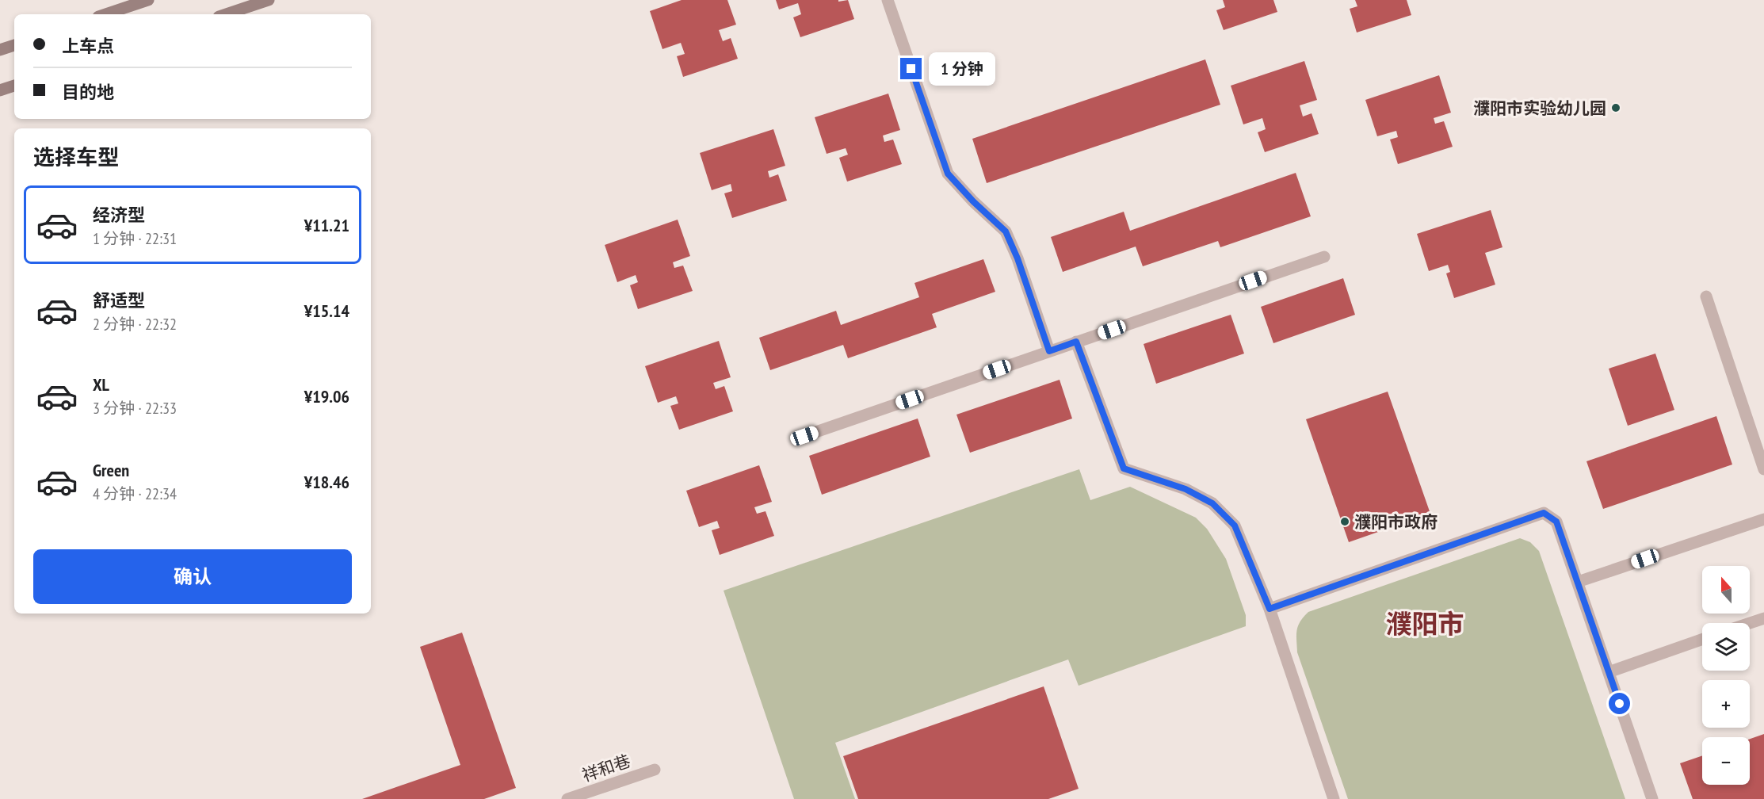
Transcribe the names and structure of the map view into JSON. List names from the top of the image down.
{
  "streets": {
    "lane": ["祥和巷"]
  },
  "districts": ["濮阳市"],
  "places": ["濮阳市实验幼儿园", "濮阳市政府"],
  "north": "top",
  "page": {
    "banner": ["上车点", "目的地"],
    "bubble": "1 分钟",
    "heading": "选择车型",
    "list": [
      {
        "name": "经济型",
        "note": "1 分钟 · 22:31",
        "value": "¥11.21"
      },
      {
        "name": "舒适型",
        "note": "2 分钟 · 22:32",
        "value": "¥15.14"
      },
      {
        "name": "XL",
        "note": "3 分钟 · 22:33",
        "value": "¥19.06"
      },
      {
        "name": "Green",
        "note": "4 分钟 · 22:34",
        "value": "¥18.46"
      }
    ],
    "buttons": "确认",
    "map_buttons": ["+", "−"]
  }
}
